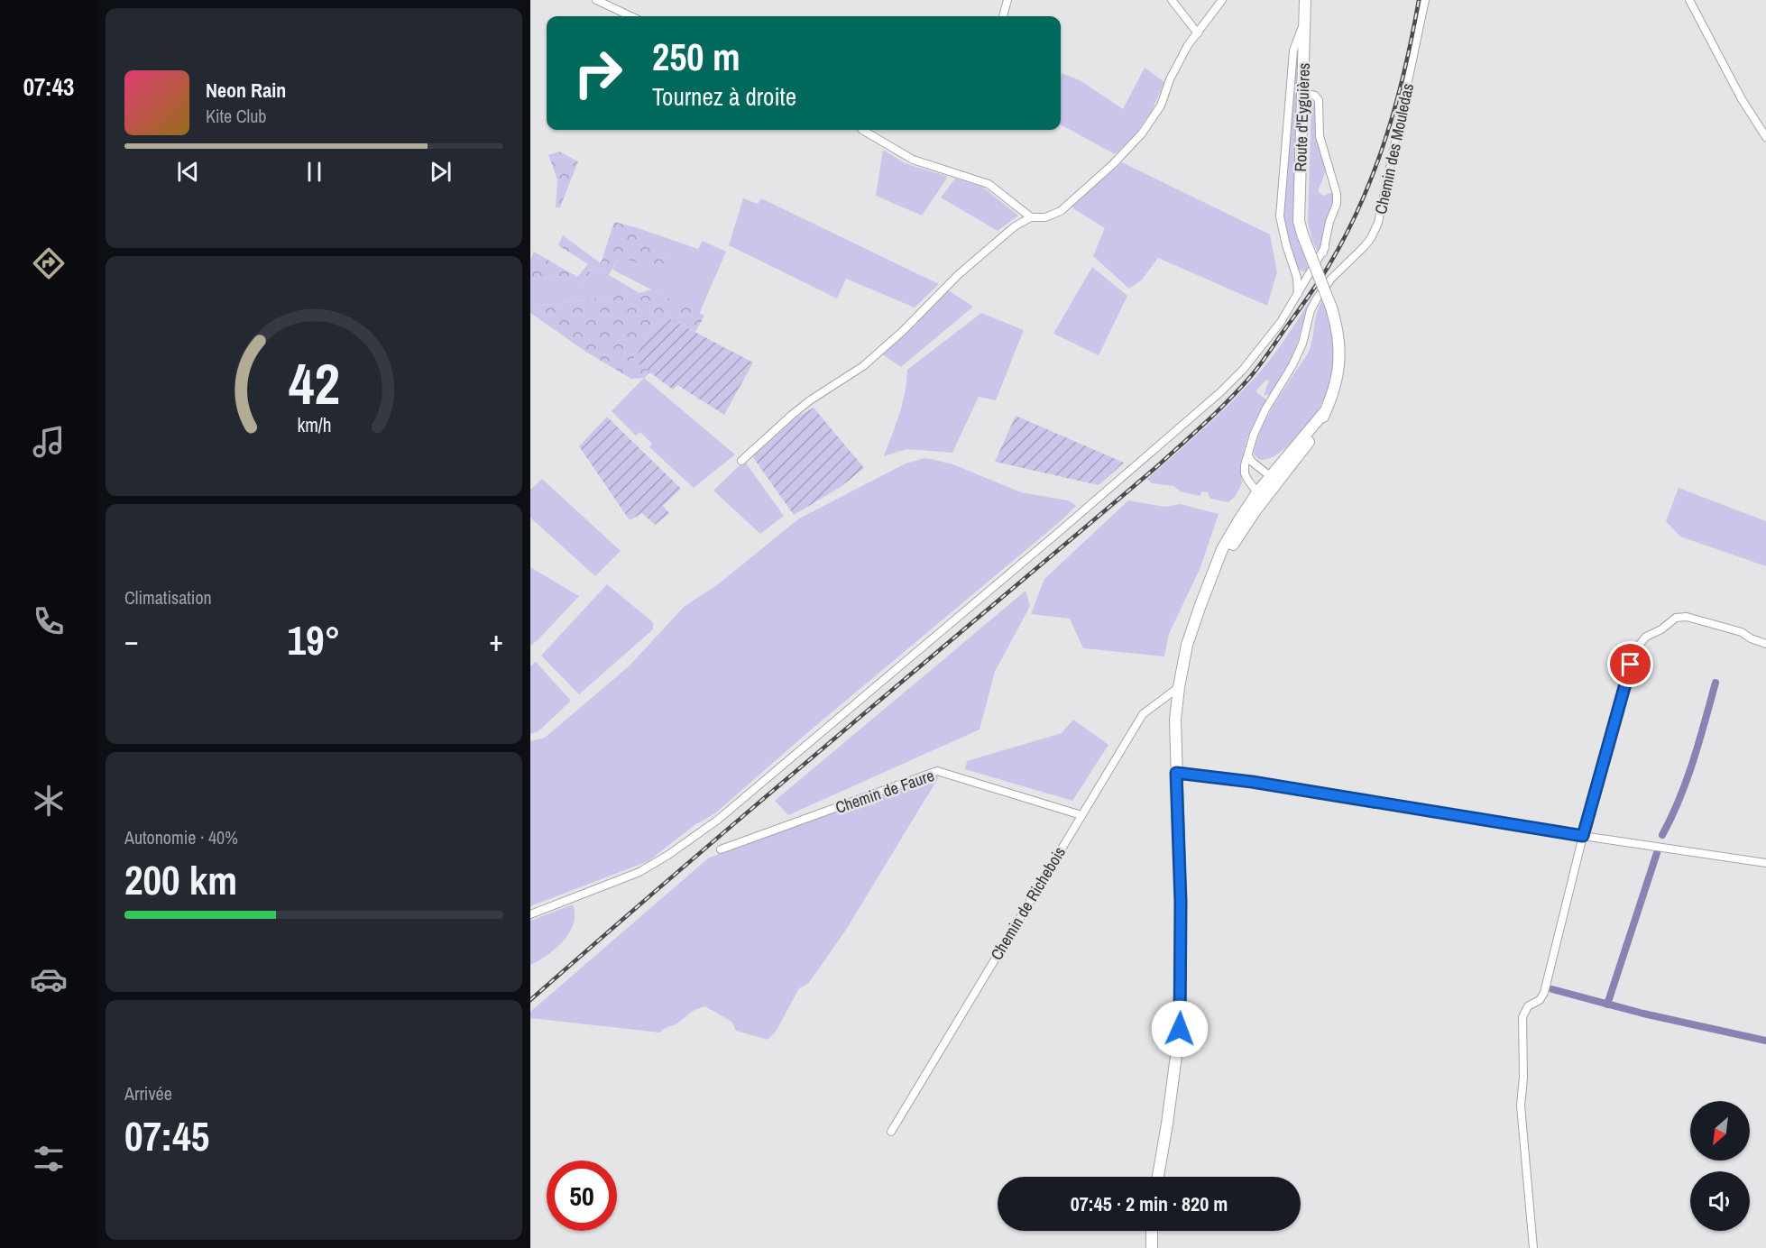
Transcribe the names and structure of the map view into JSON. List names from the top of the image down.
{
  "streets": {
    "main road": ["Route d'Eyguières"],
    "street": ["Chemin des Mouledas", "Chemin de Faure", "Chemin de Richebois"]
  },
  "crossings": [
    ["Route d'Eyguières", "Chemin des Mouledas"],
    ["Chemin de Faure", "Chemin de Richebois"]
  ],
  "north": "bottom left",
  "page": {
    "tabs": "07:43",
    "turn": ["250 m", "Tournez à droite"],
    "song": ["Neon Rain", "Kite Club"],
    "tile": [
      "Climatisation",
      ["Autonomie · 40%", "200 km"],
      ["Arrivée", "07:45"]
    ],
    "heat": ["−", "19°", "+"],
    "limit": "50",
    "trip": "07:45 · 2 min · 820 m",
    "gauge": ["42", "km/h"]
  }
}
